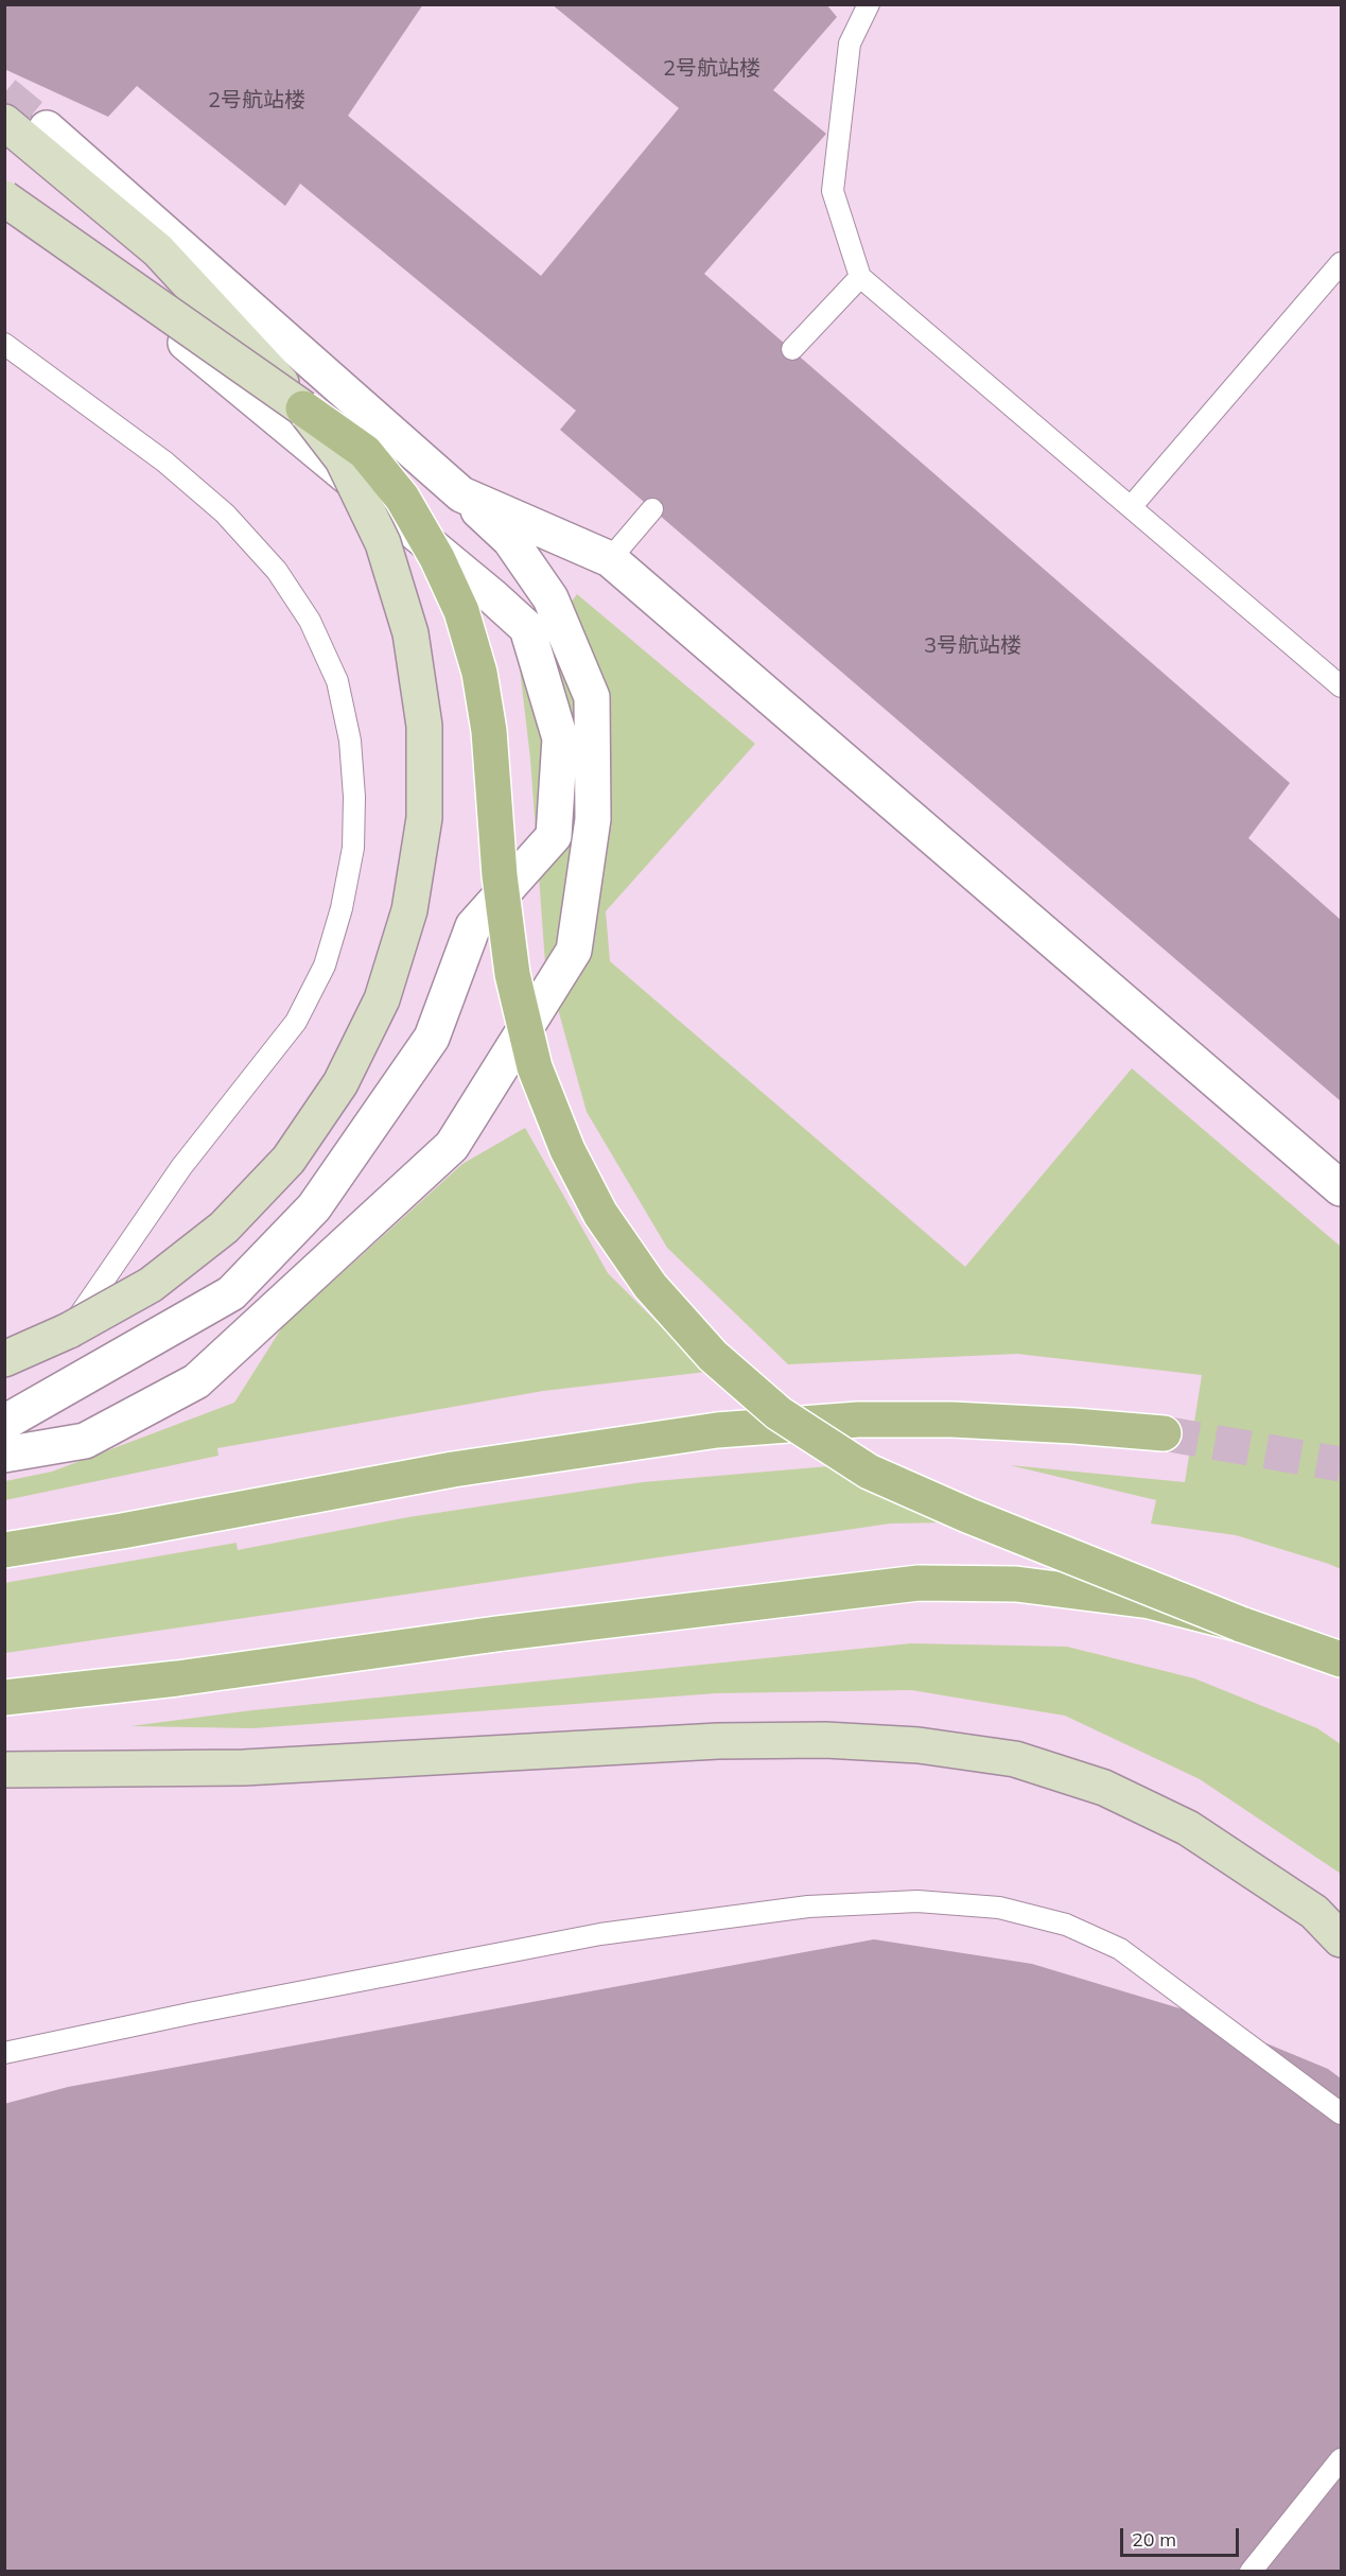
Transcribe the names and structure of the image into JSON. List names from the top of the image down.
{
  "house_numbers": ["2号航站楼", "2号航站楼", "3号航站楼"],
  "scale_bar": "20 m"
}
